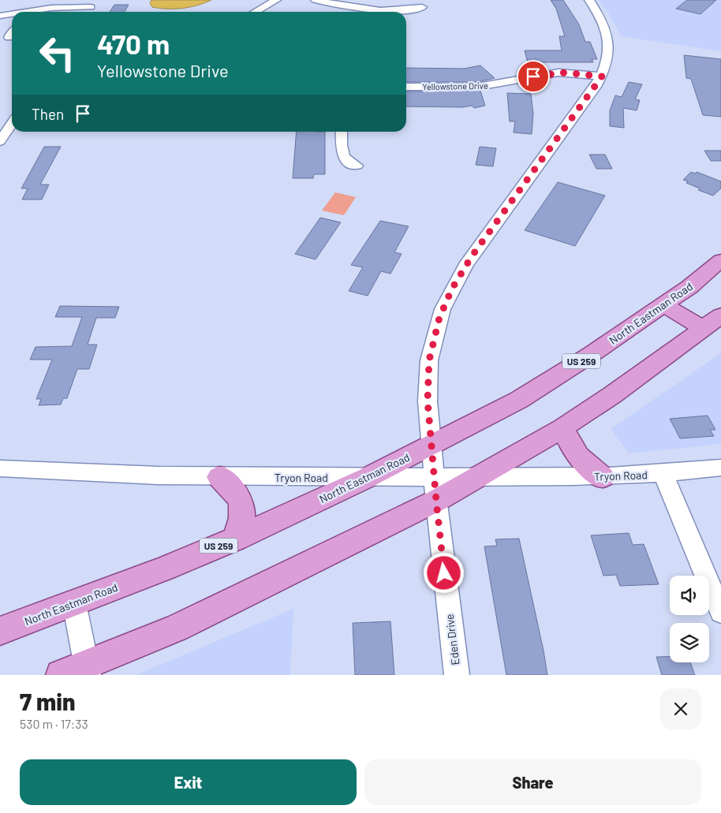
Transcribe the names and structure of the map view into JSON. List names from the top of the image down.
{
  "streets": {
    "main road": ["North Eastman Road", "US 259"],
    "street": ["Yellowstone Drive", "Tryon Road", "Eden Drive"]
  },
  "crossings": [
    ["Yellowstone Drive", "Eden Drive"],
    ["North Eastman Road", "Tryon Road"],
    ["North Eastman Road", "Eden Drive"],
    ["Tryon Road", "Eden Drive"]
  ],
  "page": {
    "turn": ["470 m", "Yellowstone Drive"],
    "then": "Then",
    "heading": ["7 min", "530 m · 17:33"],
    "buttons": ["Exit", "Share"]
  }
}
